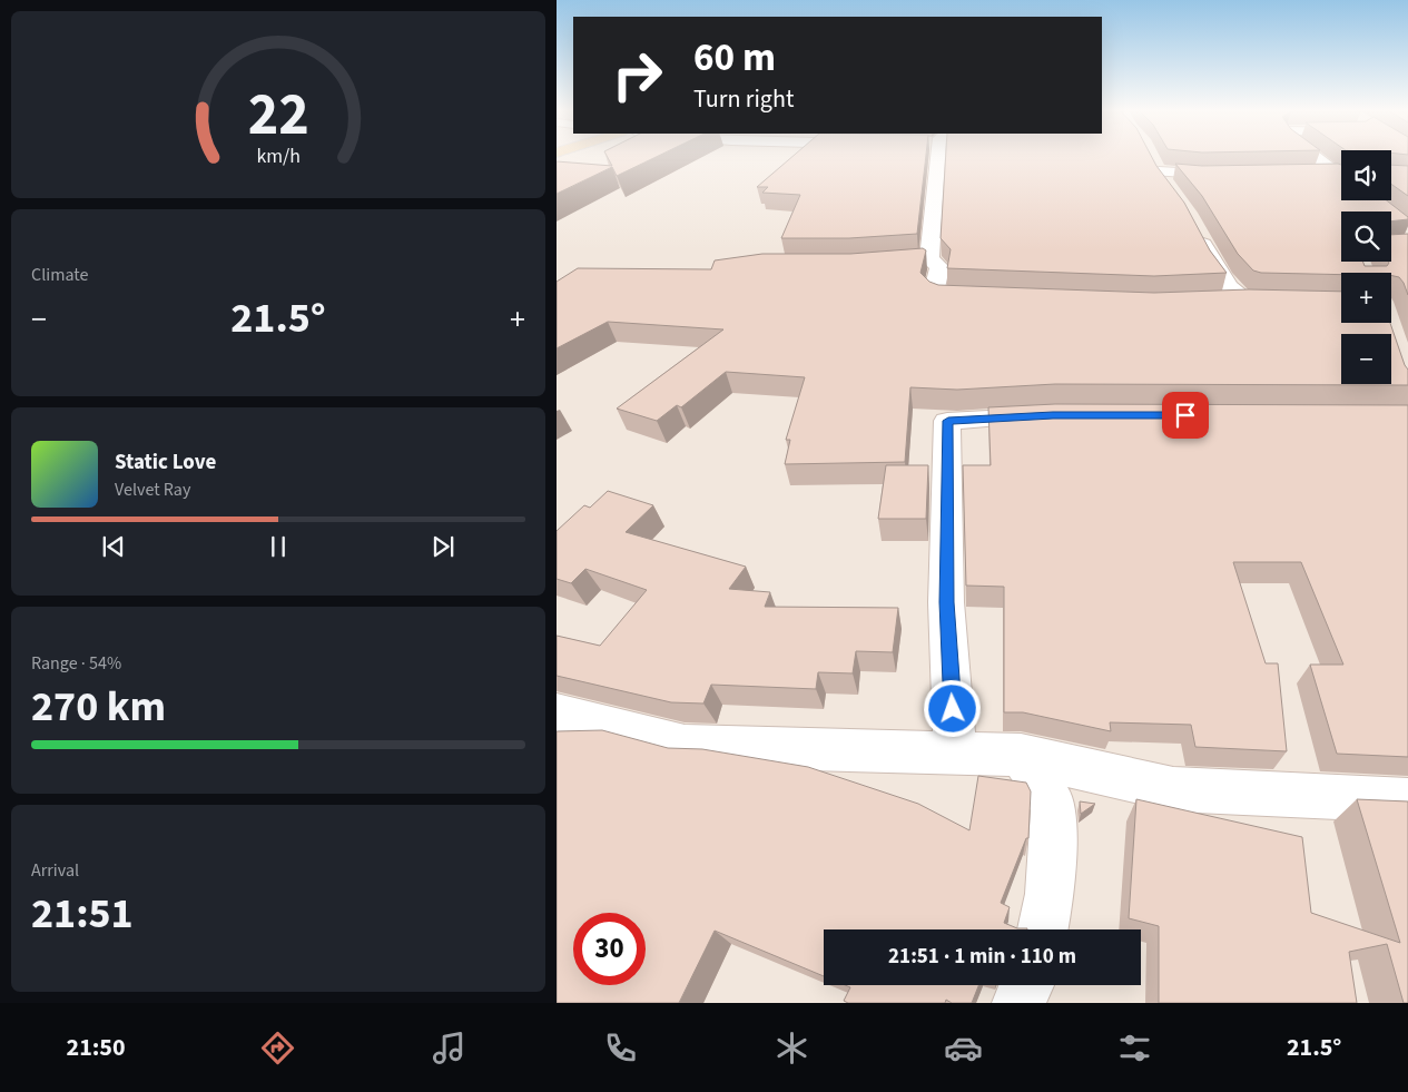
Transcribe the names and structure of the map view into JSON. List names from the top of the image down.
{
  "page": {
    "turn": ["60 m", "Turn right"],
    "map_buttons": ["+", "−"],
    "tile": [
      "Climate",
      ["Range · 54%", "270 km"],
      ["Arrival", "21:51"]
    ],
    "heat": ["−", "21.5°", "+"],
    "song": ["Static Love", "Velvet Ray"],
    "limit": "30",
    "trip": "21:51 · 1 min · 110 m",
    "tabs": ["21:50", "21.5°"],
    "gauge": ["22", "km/h"]
  }
}
